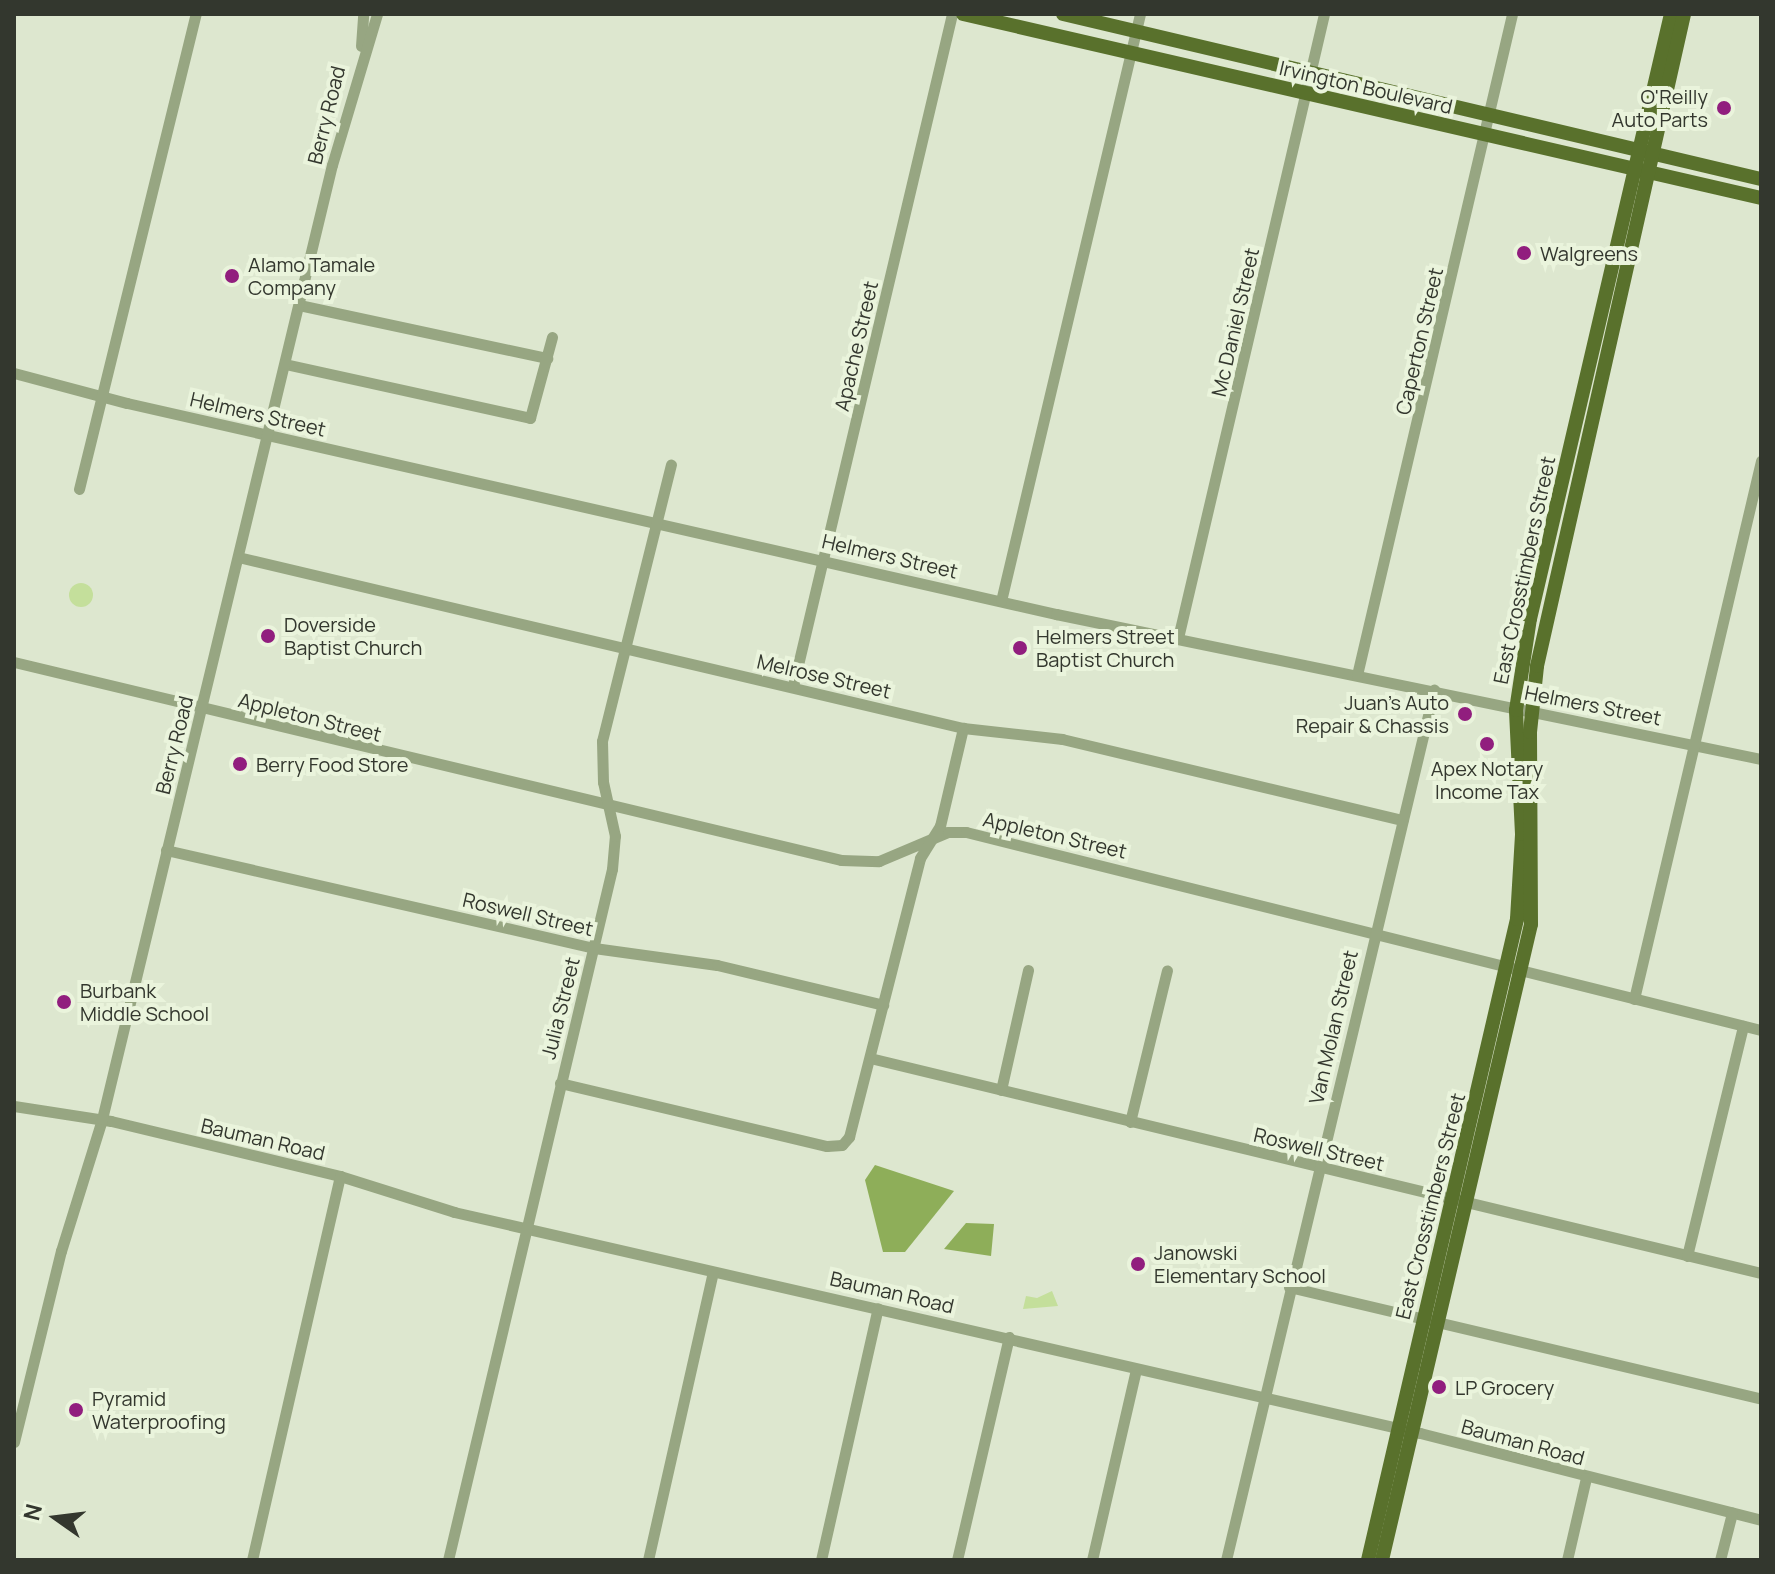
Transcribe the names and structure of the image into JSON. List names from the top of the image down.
{
  "streets": {
    "main road": ["Irvington Boulevard", "East Crosstimbers Street"],
    "street": [
      "Berry Road",
      "Mc Daniel Street",
      "Caperton Street",
      "Apache Street",
      "Helmers Street",
      "Melrose Street",
      "Appleton Street",
      "Roswell Street",
      "Julia Street",
      "Van Molan Street",
      "Bauman Road"
    ]
  },
  "crossings": [
    ["Irvington Boulevard", "Mc Daniel Street"],
    ["Irvington Boulevard", "Caperton Street"],
    ["Irvington Boulevard", "East Crosstimbers Street"],
    ["Berry Road", "Helmers Street"],
    ["Berry Road", "Melrose Street"],
    ["Berry Road", "Appleton Street"],
    ["Berry Road", "Roswell Street"],
    ["Berry Road", "Bauman Road"],
    ["Mc Daniel Street", "Helmers Street"],
    ["Caperton Street", "Helmers Street"],
    ["Apache Street", "Helmers Street"],
    ["Apache Street", "Melrose Street"],
    ["Helmers Street", "East Crosstimbers Street"],
    ["Helmers Street", "Julia Street"],
    ["Helmers Street", "Van Molan Street"],
    ["East Crosstimbers Street", "Appleton Street"],
    ["East Crosstimbers Street", "Roswell Street"],
    ["East Crosstimbers Street", "Bauman Road"],
    ["Melrose Street", "Julia Street"],
    ["Melrose Street", "Van Molan Street"],
    ["Appleton Street", "Julia Street"],
    ["Appleton Street", "Van Molan Street"],
    ["Roswell Street", "Julia Street"],
    ["Roswell Street", "Van Molan Street"],
    ["Julia Street", "Bauman Road"],
    ["Van Molan Street", "Bauman Road"]
  ],
  "places": [
    "O'Reilly Auto Parts",
    "Walgreens",
    "Alamo Tamale Company",
    "Doverside Baptist Church",
    "Helmers Street Baptist Church",
    "Juan's Auto Repair & Chassis",
    "Apex Notary Income Tax",
    "Berry Food Store",
    "Burbank Middle School",
    "Janowski Elementary School",
    "LP Grocery",
    "Pyramid Waterproofing"
  ],
  "north": "left"
}
